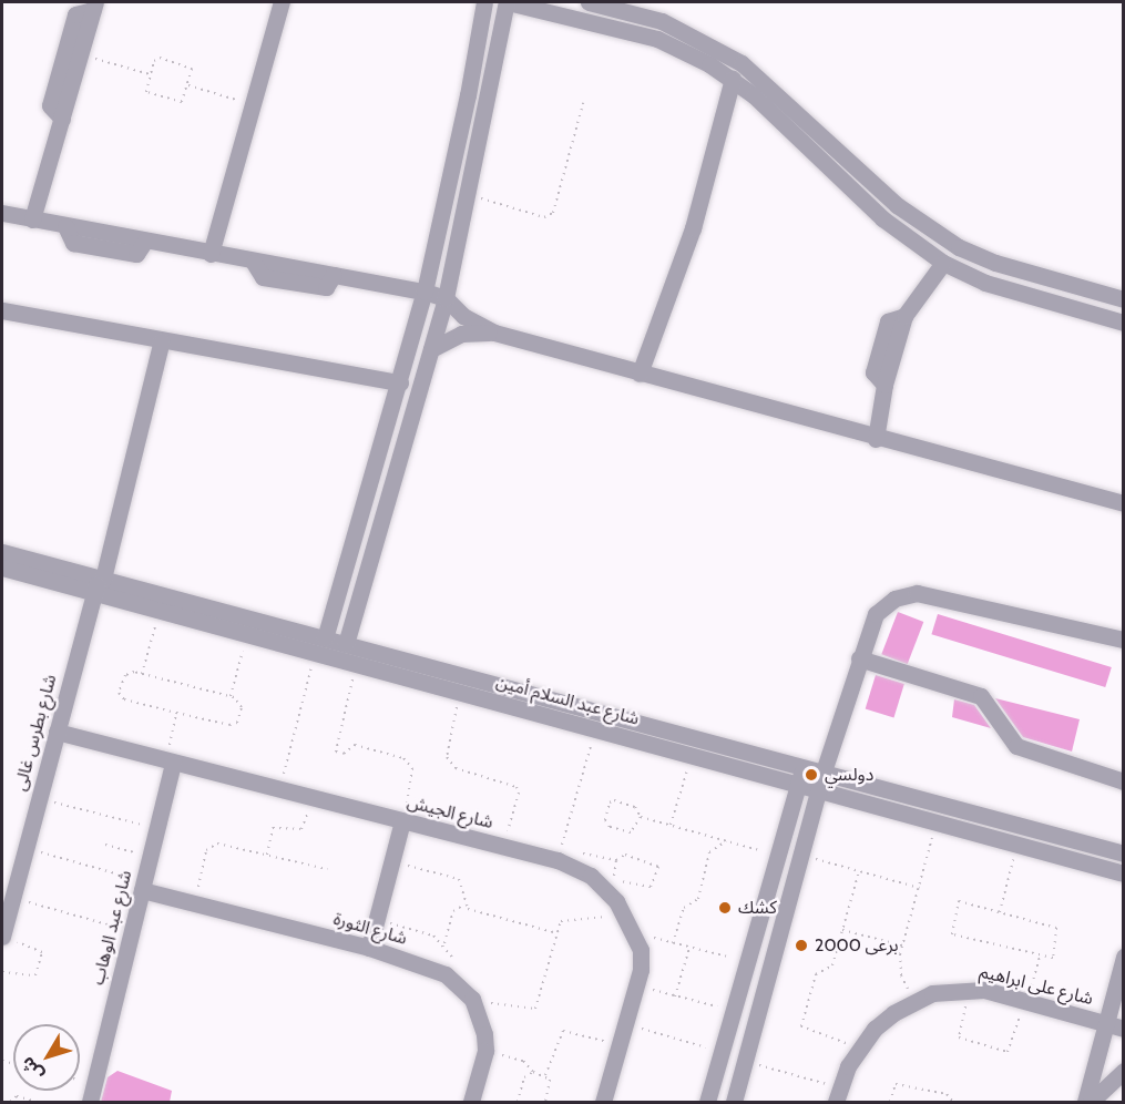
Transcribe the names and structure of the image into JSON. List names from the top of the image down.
{
  "streets": {
    "street": [
      "شارع عبد السلام أمين",
      "شارع بطرس غالى",
      "شارع الجيش",
      "شارع عبد الوهاب",
      "شارع الثورة",
      "شارع على ابراهيم"
    ]
  },
  "crossings": [
    ["شارع عبد السلام أمين", "شارع بطرس غالى"],
    ["شارع بطرس غالى", "شارع الجيش"],
    ["شارع الجيش", "شارع عبد الوهاب"],
    ["شارع عبد الوهاب", "شارع الثورة"]
  ],
  "places": ["دولسي", "كشك", "برعى 2000"],
  "north": "bottom left"
}
